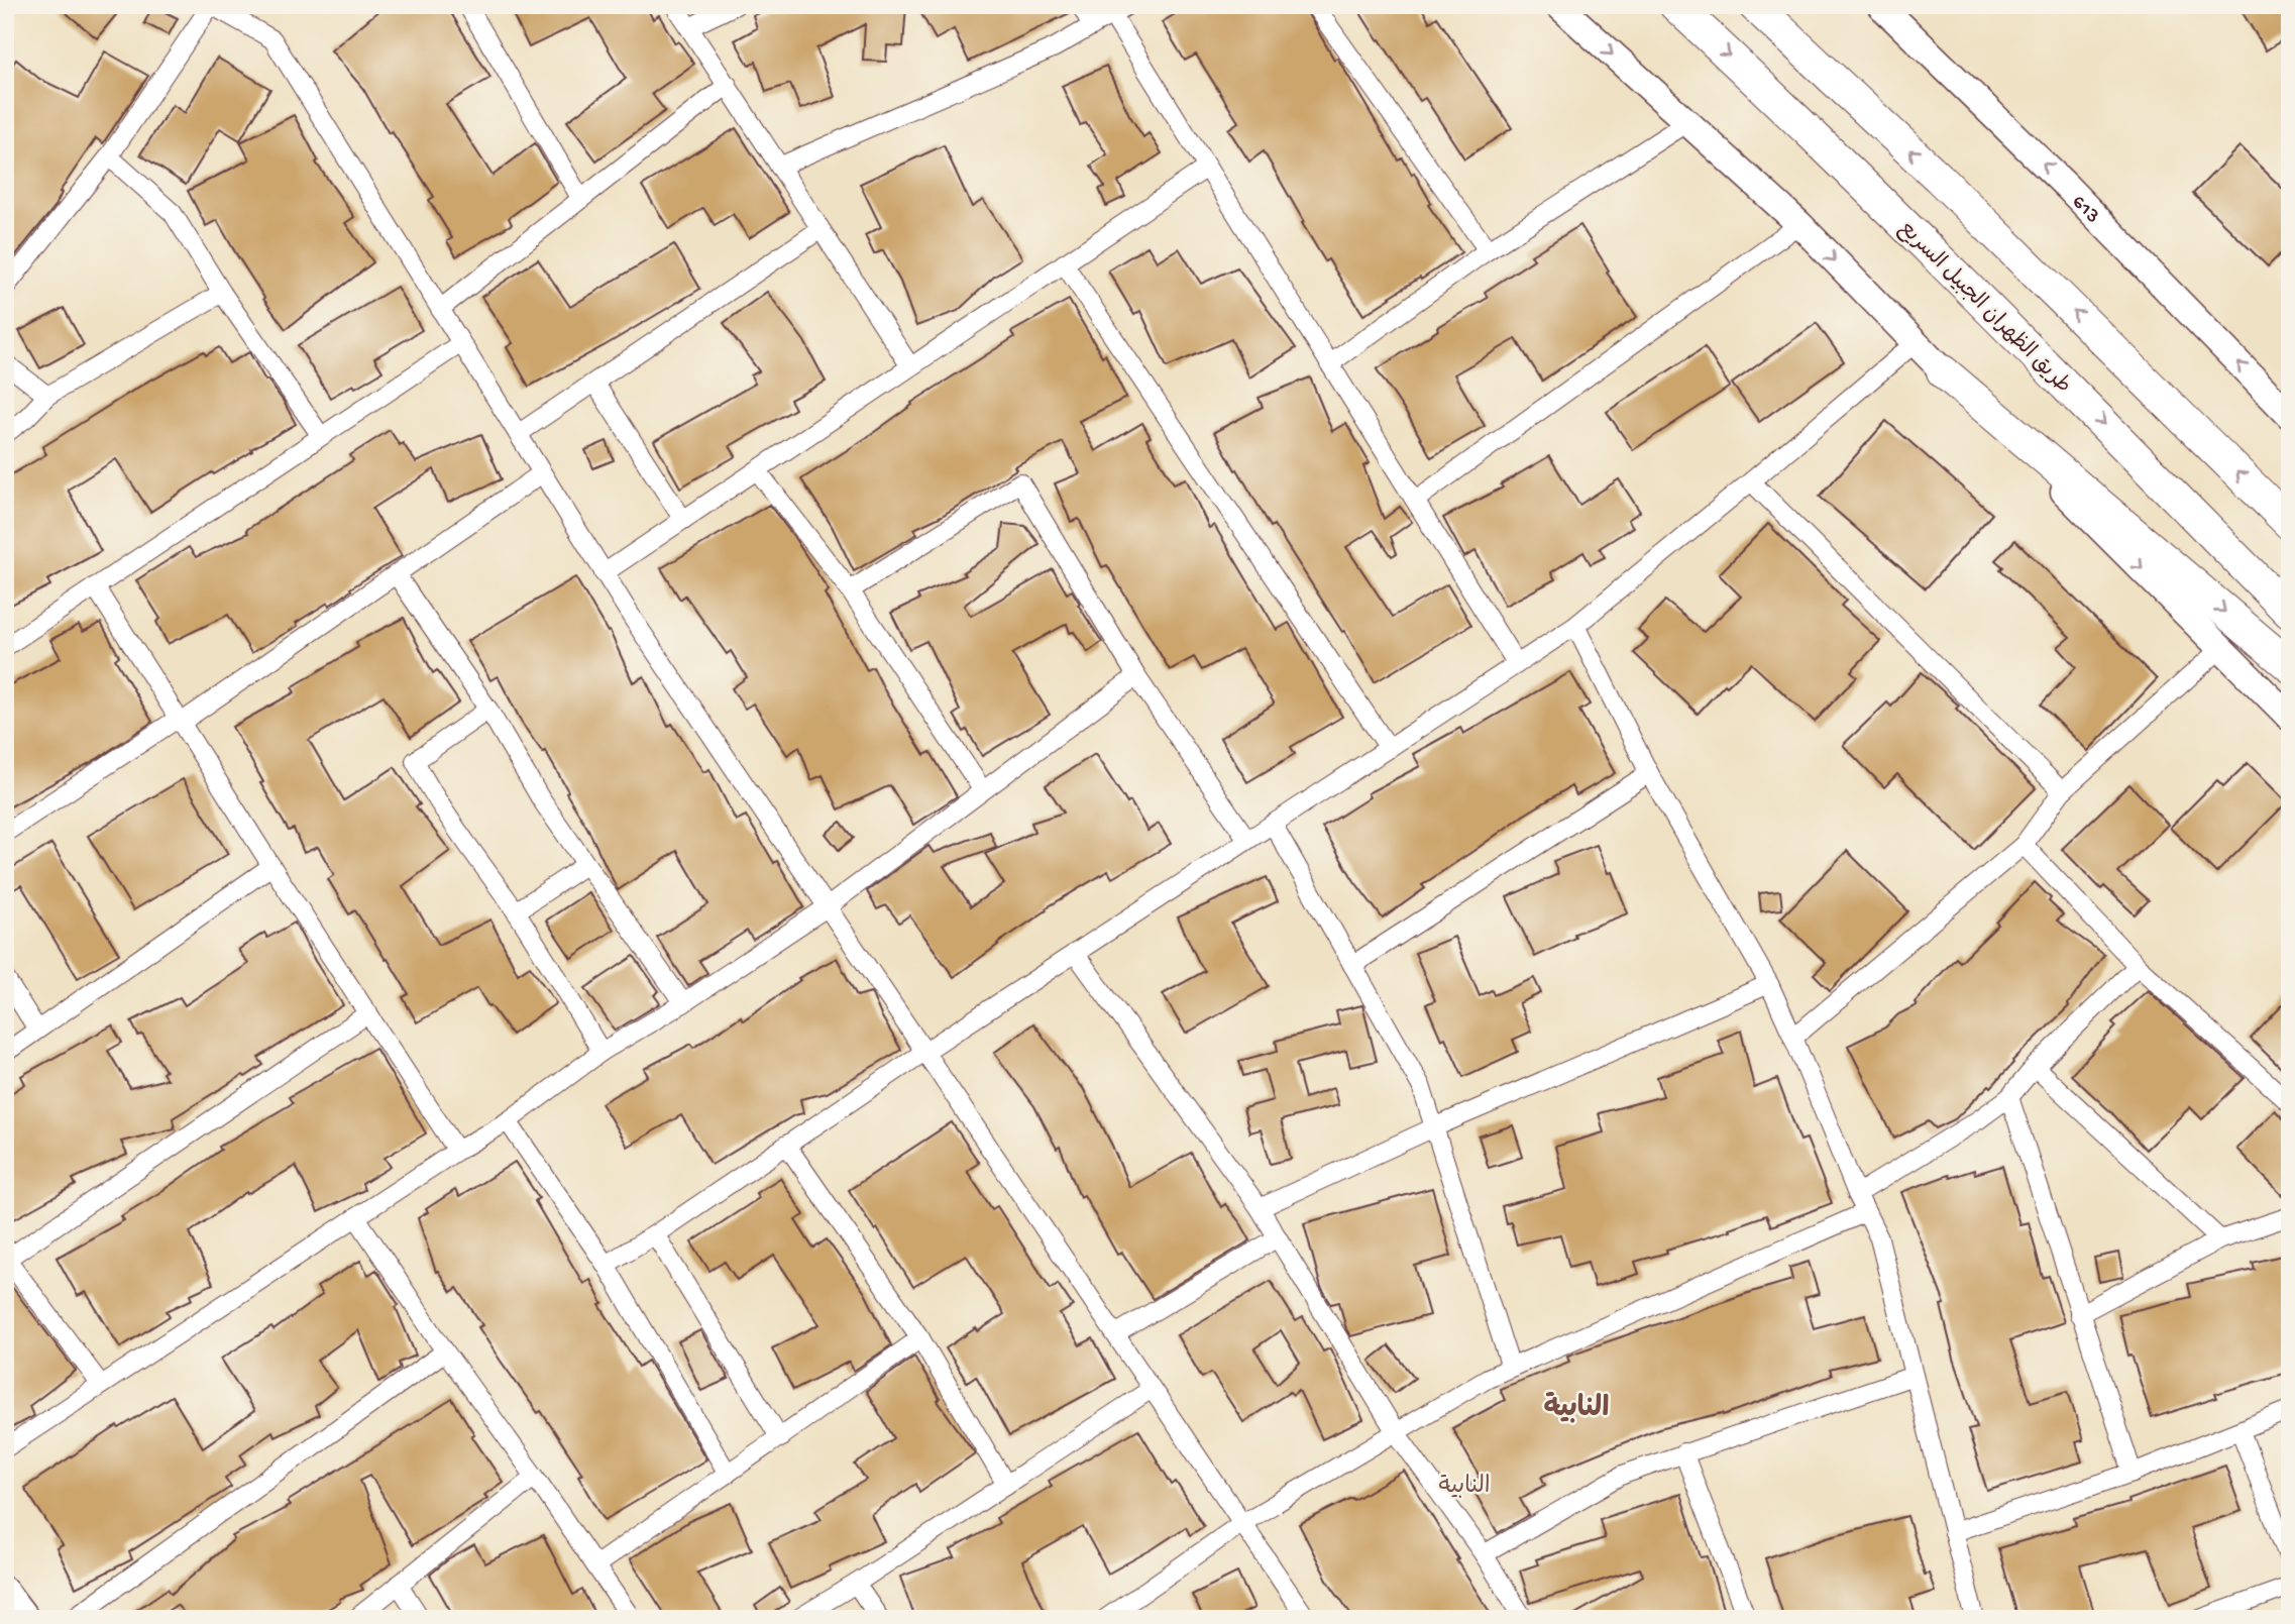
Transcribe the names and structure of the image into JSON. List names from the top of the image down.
{
  "streets": {
    "highway": ["طريق الظهران الجبيل السريع"],
    "main road": ["613"]
  },
  "districts": ["النابية", "النابية"]
}
